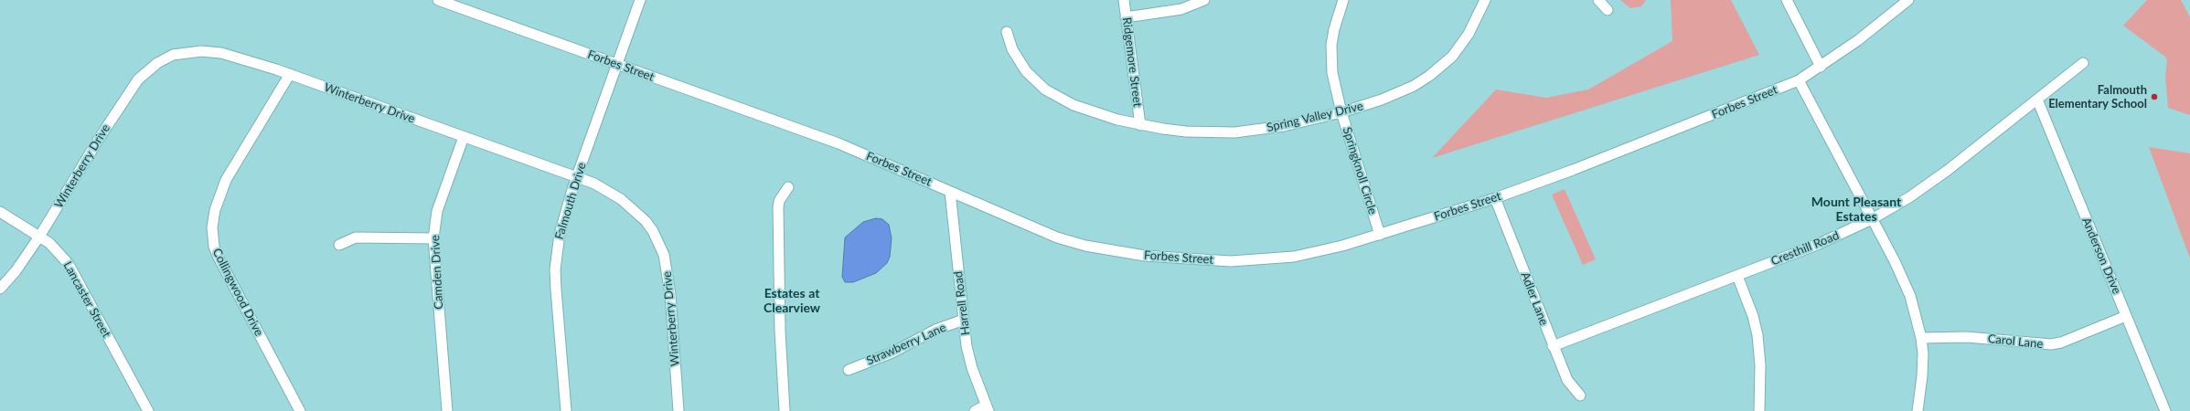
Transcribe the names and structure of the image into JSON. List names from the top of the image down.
{
  "streets": {
    "street": [
      "Ridgemore Street",
      "Forbes Street",
      "Winterberry Drive",
      "Spring Valley Drive",
      "Springknoll Circle",
      "Falmouth Drive",
      "Cresthill Road",
      "Anderson Drive",
      "Camden Drive",
      "Collingwood Drive",
      "Adler Lane",
      "Lancaster Street",
      "Harrell Road",
      "Carol Lane",
      "Strawberry Lane"
    ]
  },
  "crossings": [
    ["Ridgemore Street", "Spring Valley Drive"],
    ["Forbes Street", "Springknoll Circle"],
    ["Forbes Street", "Falmouth Drive"],
    ["Forbes Street", "Adler Lane"],
    ["Forbes Street", "Harrell Road"],
    ["Winterberry Drive", "Falmouth Drive"],
    ["Winterberry Drive", "Camden Drive"],
    ["Winterberry Drive", "Collingwood Drive"],
    ["Winterberry Drive", "Lancaster Street"],
    ["Spring Valley Drive", "Springknoll Circle"],
    ["Cresthill Road", "Anderson Drive"],
    ["Cresthill Road", "Adler Lane"],
    ["Anderson Drive", "Carol Lane"],
    ["Harrell Road", "Strawberry Lane"]
  ],
  "districts": ["Mount Pleasant Estates", "Estates at Clearview"],
  "places": ["Falmouth Elementary School"]
}
